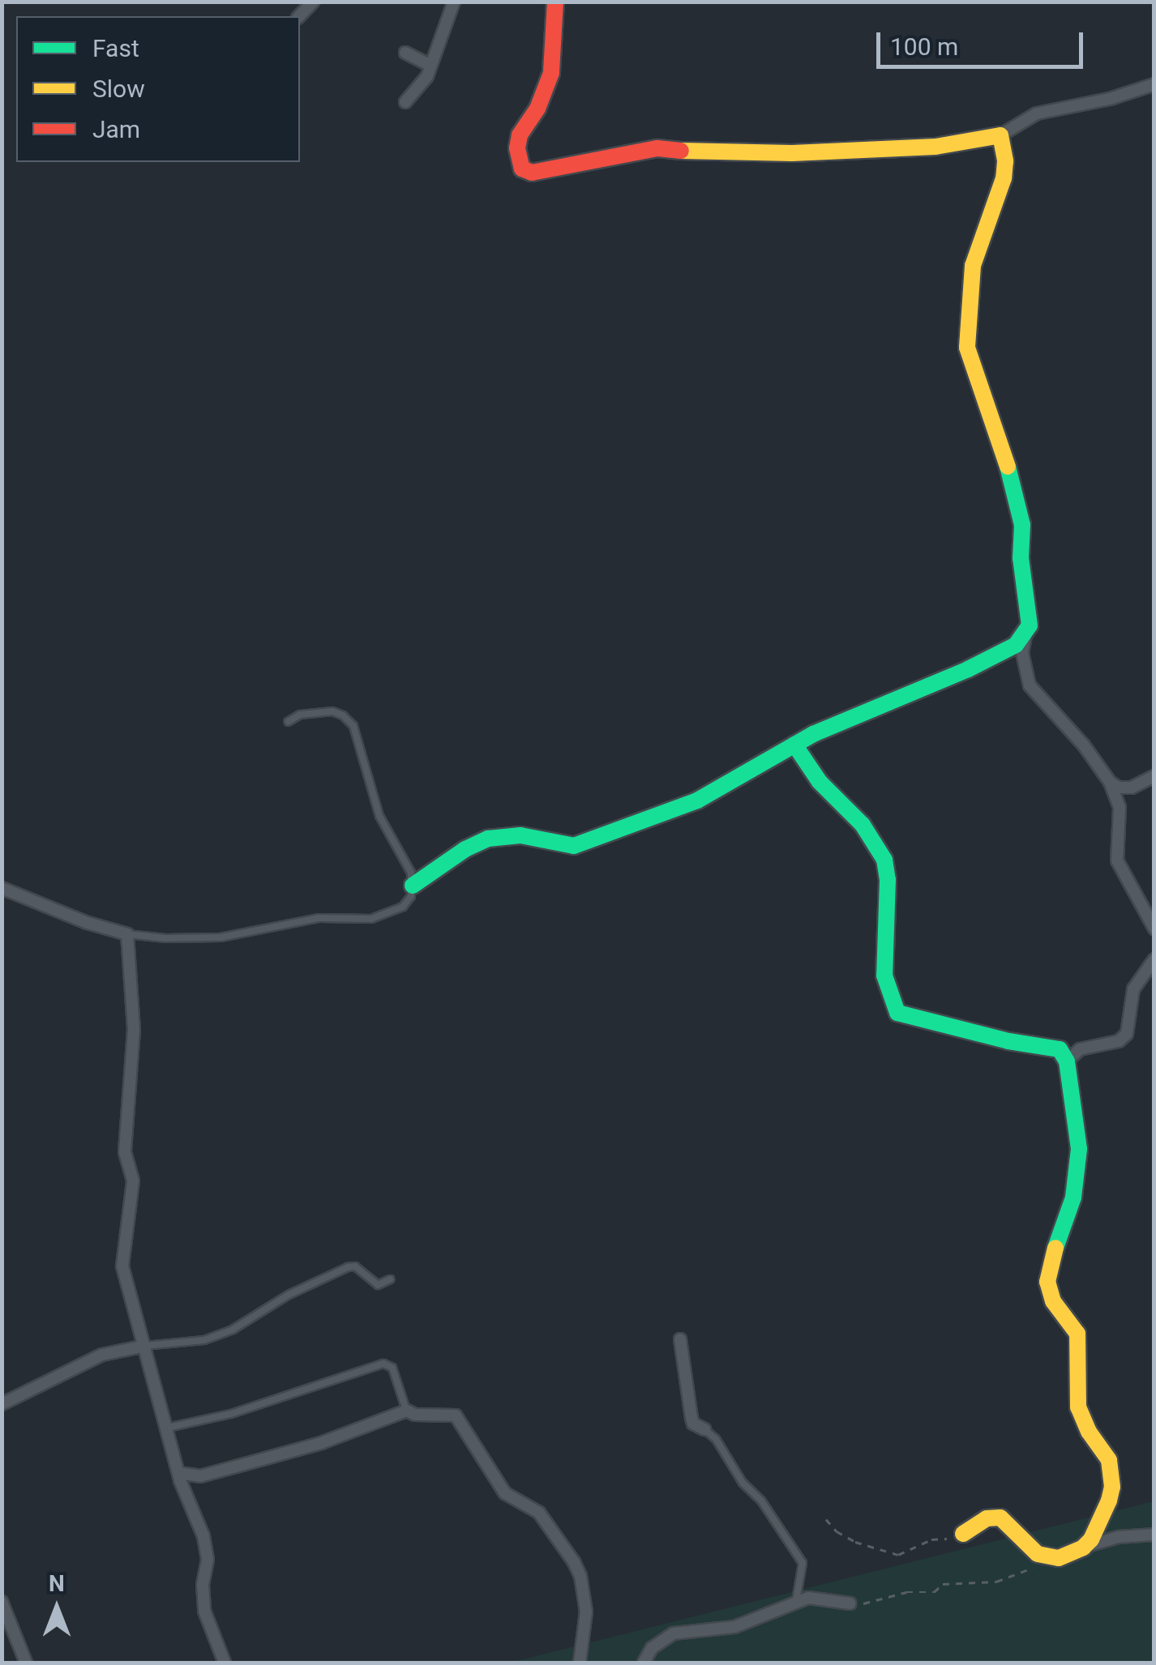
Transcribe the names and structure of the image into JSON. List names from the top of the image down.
{
  "legend": ["Fast", "Slow", "Jam"],
  "scale_bar": "100 m",
  "north": "top"
}
